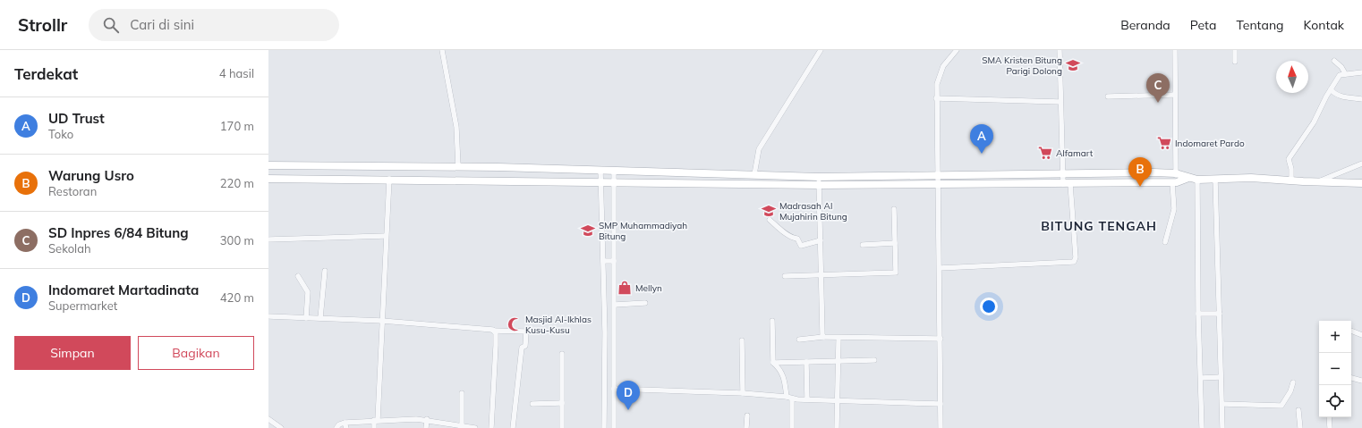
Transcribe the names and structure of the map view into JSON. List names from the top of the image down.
{
  "districts": ["BITUNG TENGAH"],
  "places": {
    "school or university": ["SMA Kristen Bitung Parigi Dolong", "Madrasah Al Mujahirin Bitung", "SMP Muhammadiyah Bitung"],
    "supermarket": ["Indomaret Pardo", "Alfamart"],
    "shop": ["Mellyn"],
    "mosque": ["Masjid Al-Ikhlas Kusu-Kusu"]
  },
  "north": "top",
  "page": {
    "header": "Strollr",
    "search": "Cari di sini",
    "nav": [
      "Beranda",
      "Peta",
      "Tentang",
      "Kontak"
    ],
    "heading": ["Terdekat", "4 hasil"],
    "pins": [
      "C",
      "A",
      "B",
      "D"
    ],
    "list": [
      {
        "mark": "A",
        "name": "UD Trust",
        "note": "Toko",
        "value": "170 m"
      },
      {
        "mark": "B",
        "name": "Warung Usro",
        "note": "Restoran",
        "value": "220 m"
      },
      {
        "mark": "C",
        "name": "SD Inpres 6/84 Bitung",
        "note": "Sekolah",
        "value": "300 m"
      },
      {
        "mark": "D",
        "name": "Indomaret Martadinata",
        "note": "Supermarket",
        "value": "420 m"
      }
    ],
    "map_buttons": ["+", "−"],
    "buttons": ["Simpan", "Bagikan"]
  }
}
